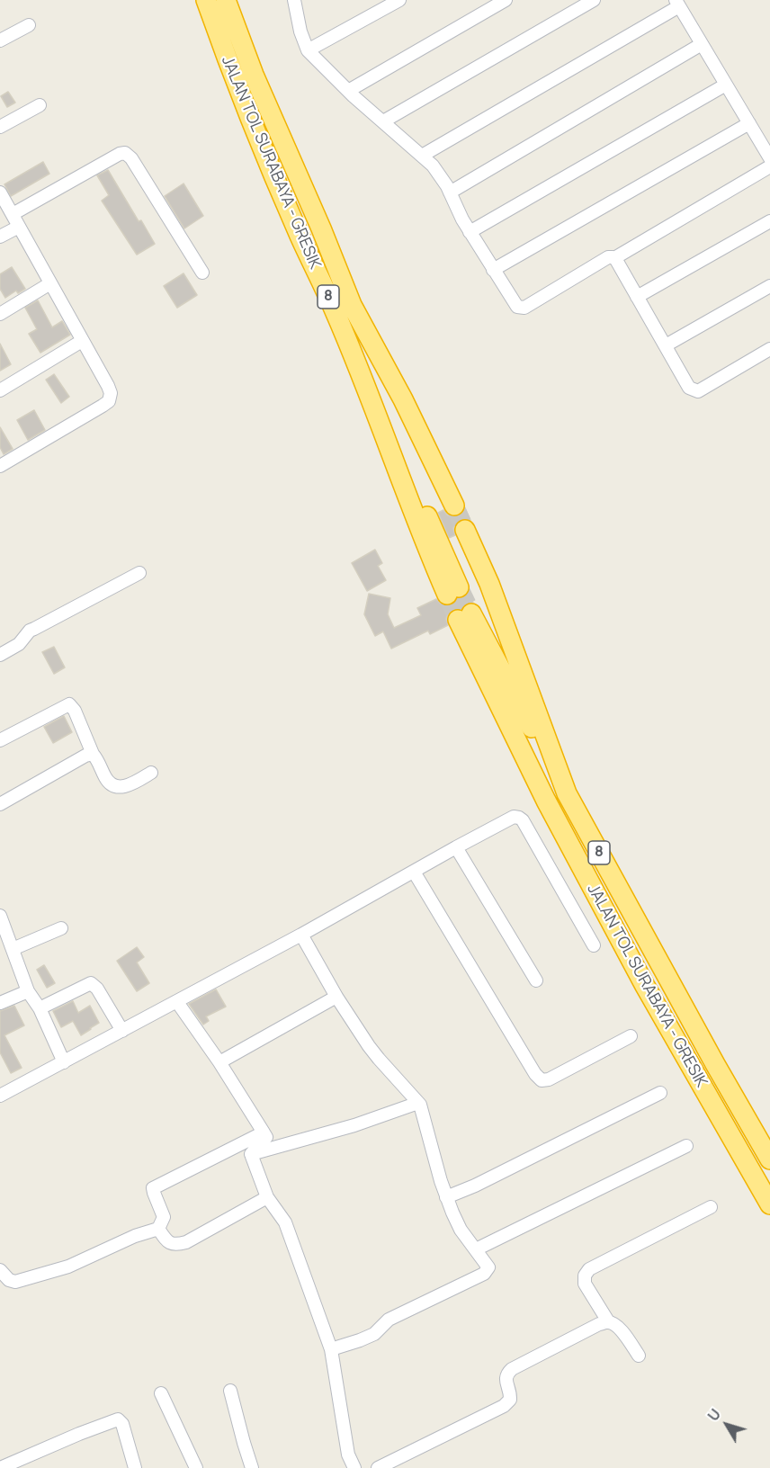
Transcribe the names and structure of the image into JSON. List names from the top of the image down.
{
  "streets": {
    "highway": ["JALAN TOL SURABAYA - GRESIK", "8"]
  },
  "north": "top left"
}
